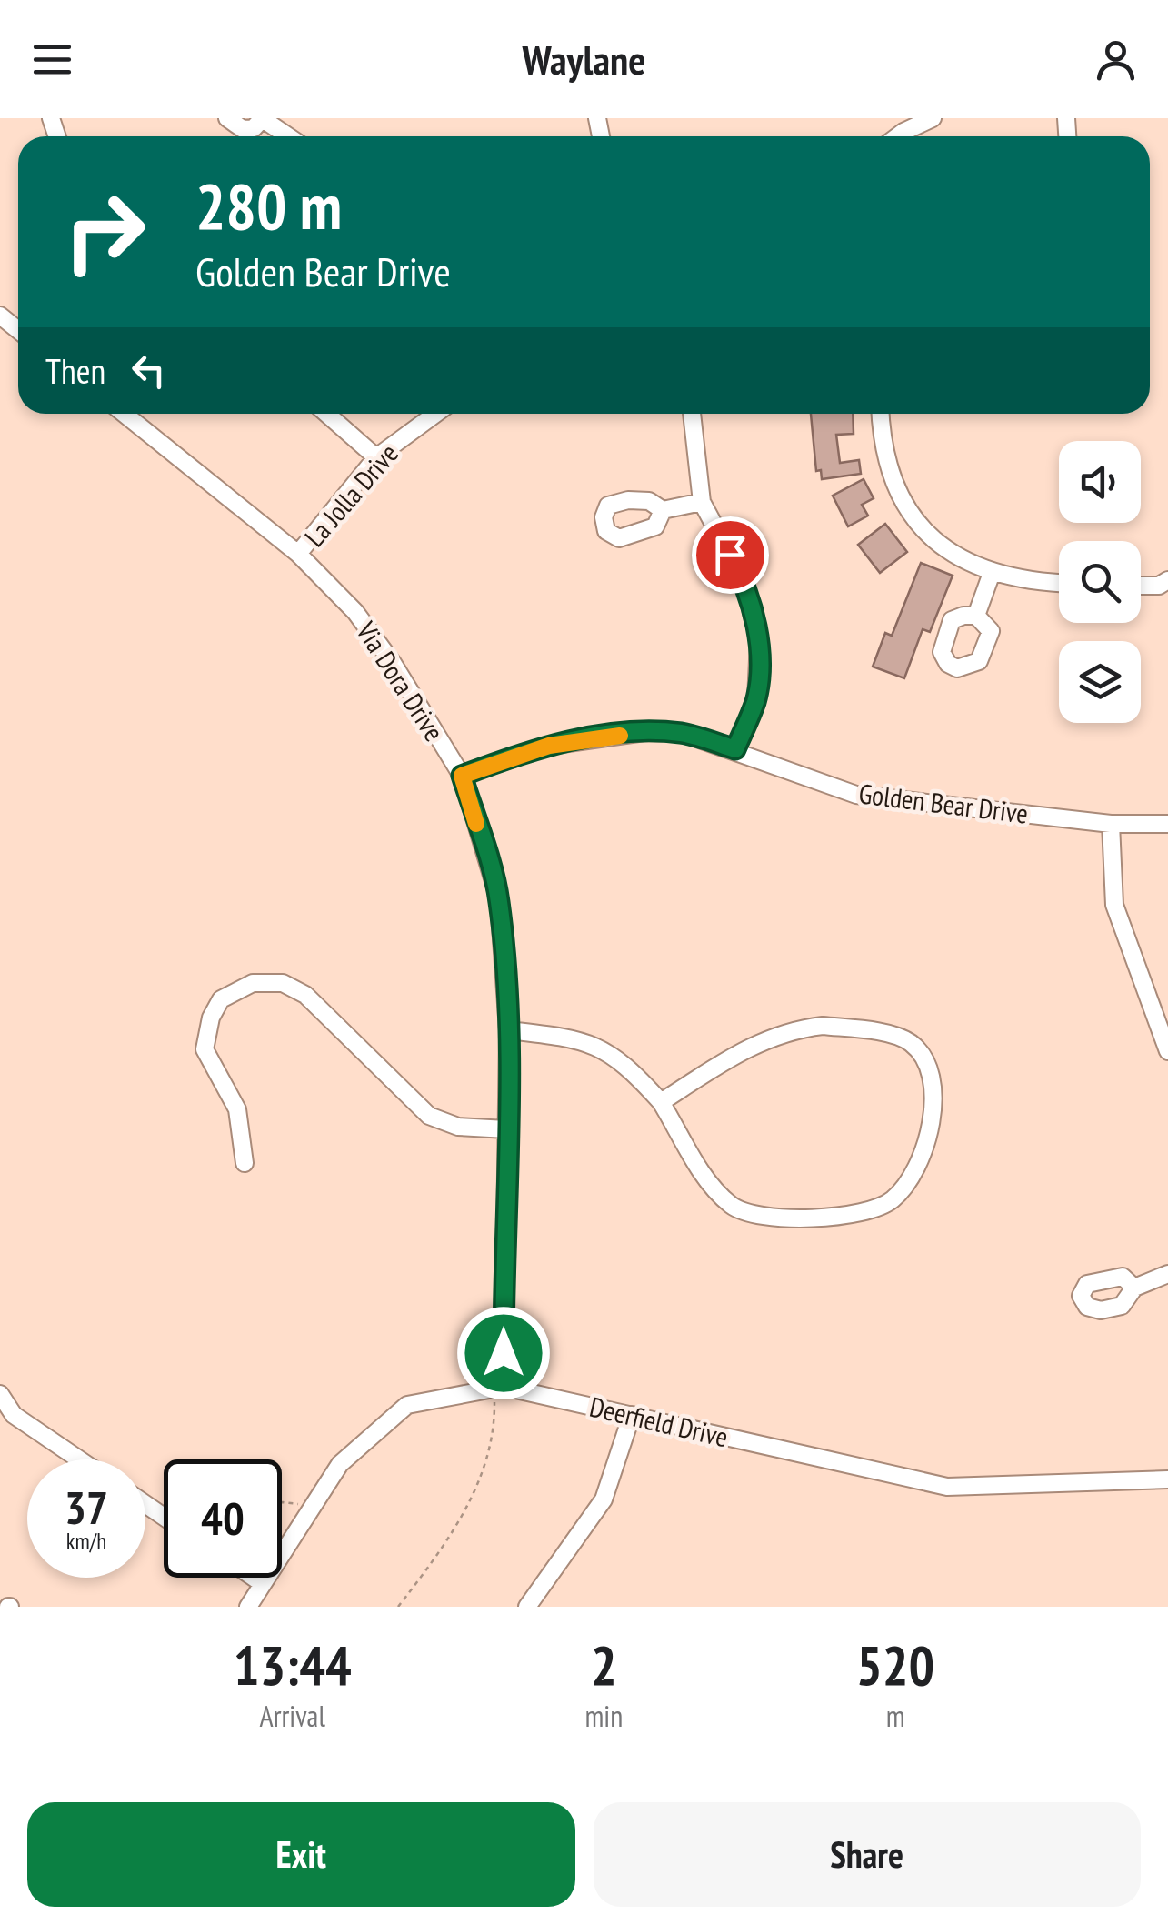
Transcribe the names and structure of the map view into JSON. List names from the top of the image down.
{
  "streets": {
    "street": [
      "La Jolla Drive",
      "Via Dora Drive",
      "Golden Bear Drive",
      "Deerfield Drive"
    ]
  },
  "crossings": [
    ["La Jolla Drive", "Via Dora Drive"],
    ["Via Dora Drive", "Golden Bear Drive"],
    ["Via Dora Drive", "Deerfield Drive"]
  ],
  "page": {
    "header": "Waylane",
    "turn": ["280 m", "Golden Bear Drive"],
    "then": "Then",
    "speed": "37 km/h",
    "limit": "40",
    "eta": [
      "13:44",
      "Arrival",
      "2",
      "min",
      "520",
      "m"
    ],
    "buttons": ["Exit", "Share"]
  }
}
